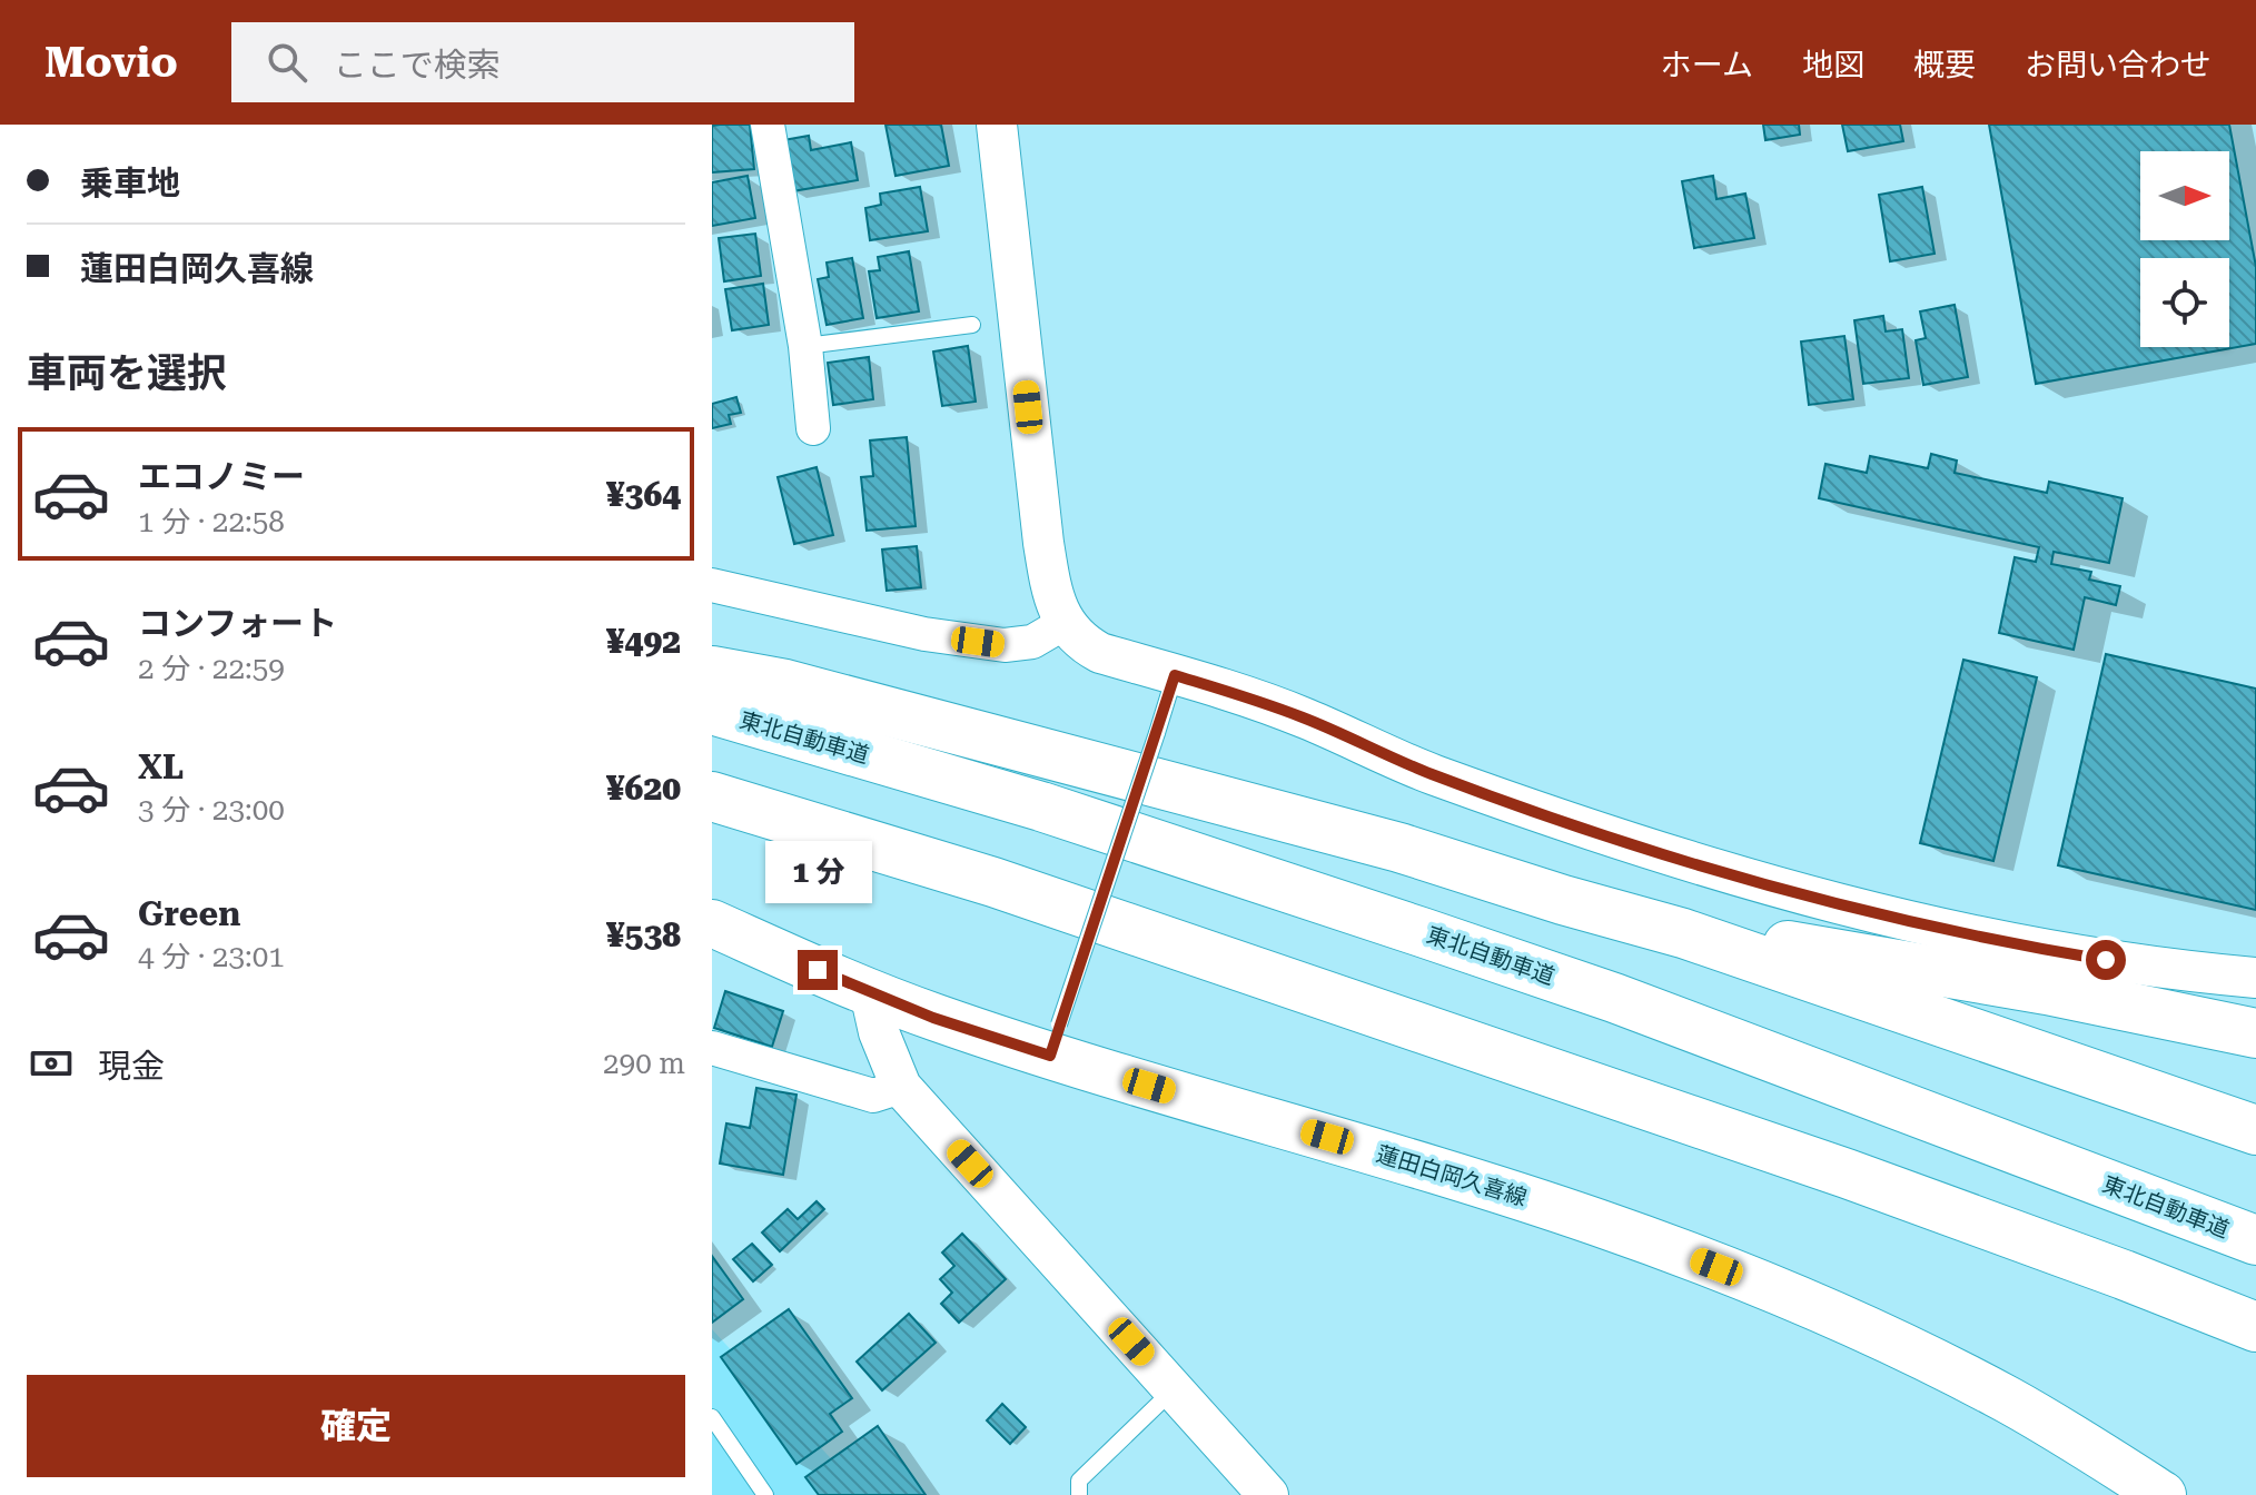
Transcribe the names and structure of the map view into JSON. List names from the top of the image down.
{
  "streets": {
    "highway": ["東北自動車道"],
    "main road": ["蓮田白岡久喜線"]
  },
  "north": "right",
  "page": {
    "header": "Movio",
    "search": "ここで検索",
    "nav": [
      "ホーム",
      "地図",
      "概要",
      "お問い合わせ"
    ],
    "banner": ["乗車地", "蓮田白岡久喜線"],
    "heading": "車両を選択",
    "list": [
      {
        "name": "エコノミー",
        "note": "1 分 · 22:58",
        "value": "¥364"
      },
      {
        "name": "コンフォート",
        "note": "2 分 · 22:59",
        "value": "¥492"
      },
      {
        "name": "XL",
        "note": "3 分 · 23:00",
        "value": "¥620"
      },
      {
        "name": "Green",
        "note": "4 分 · 23:01",
        "value": "¥538"
      }
    ],
    "bubble": "1 分",
    "pay": ["現金", "290 m"],
    "buttons": "確定"
  }
}
